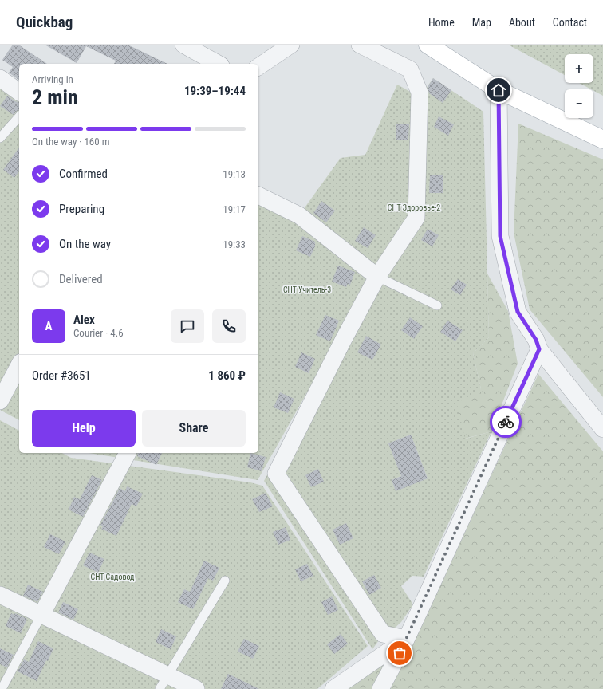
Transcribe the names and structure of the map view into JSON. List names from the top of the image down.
{
  "parks": ["СНТ Здоровье-2", "СНТ Учитель-3", "СНТ Садовод"],
  "page": {
    "header": "Quickbag",
    "nav": [
      "Home",
      "Map",
      "About",
      "Contact"
    ],
    "map_buttons": ["+", "−"],
    "heading": ["2 min", "Arriving in", "19:39–19:44"],
    "panel": [
      "Alex",
      "Courier · 4.6",
      "Order #3651",
      "1 860 ₽"
    ],
    "bar": "On the way · 160 m",
    "list": [
      ["Confirmed", "19:13"],
      ["Preparing", "19:17"],
      ["On the way", "19:33"],
      "Delivered"
    ],
    "round": "A",
    "buttons": ["Help", "Share"]
  }
}
